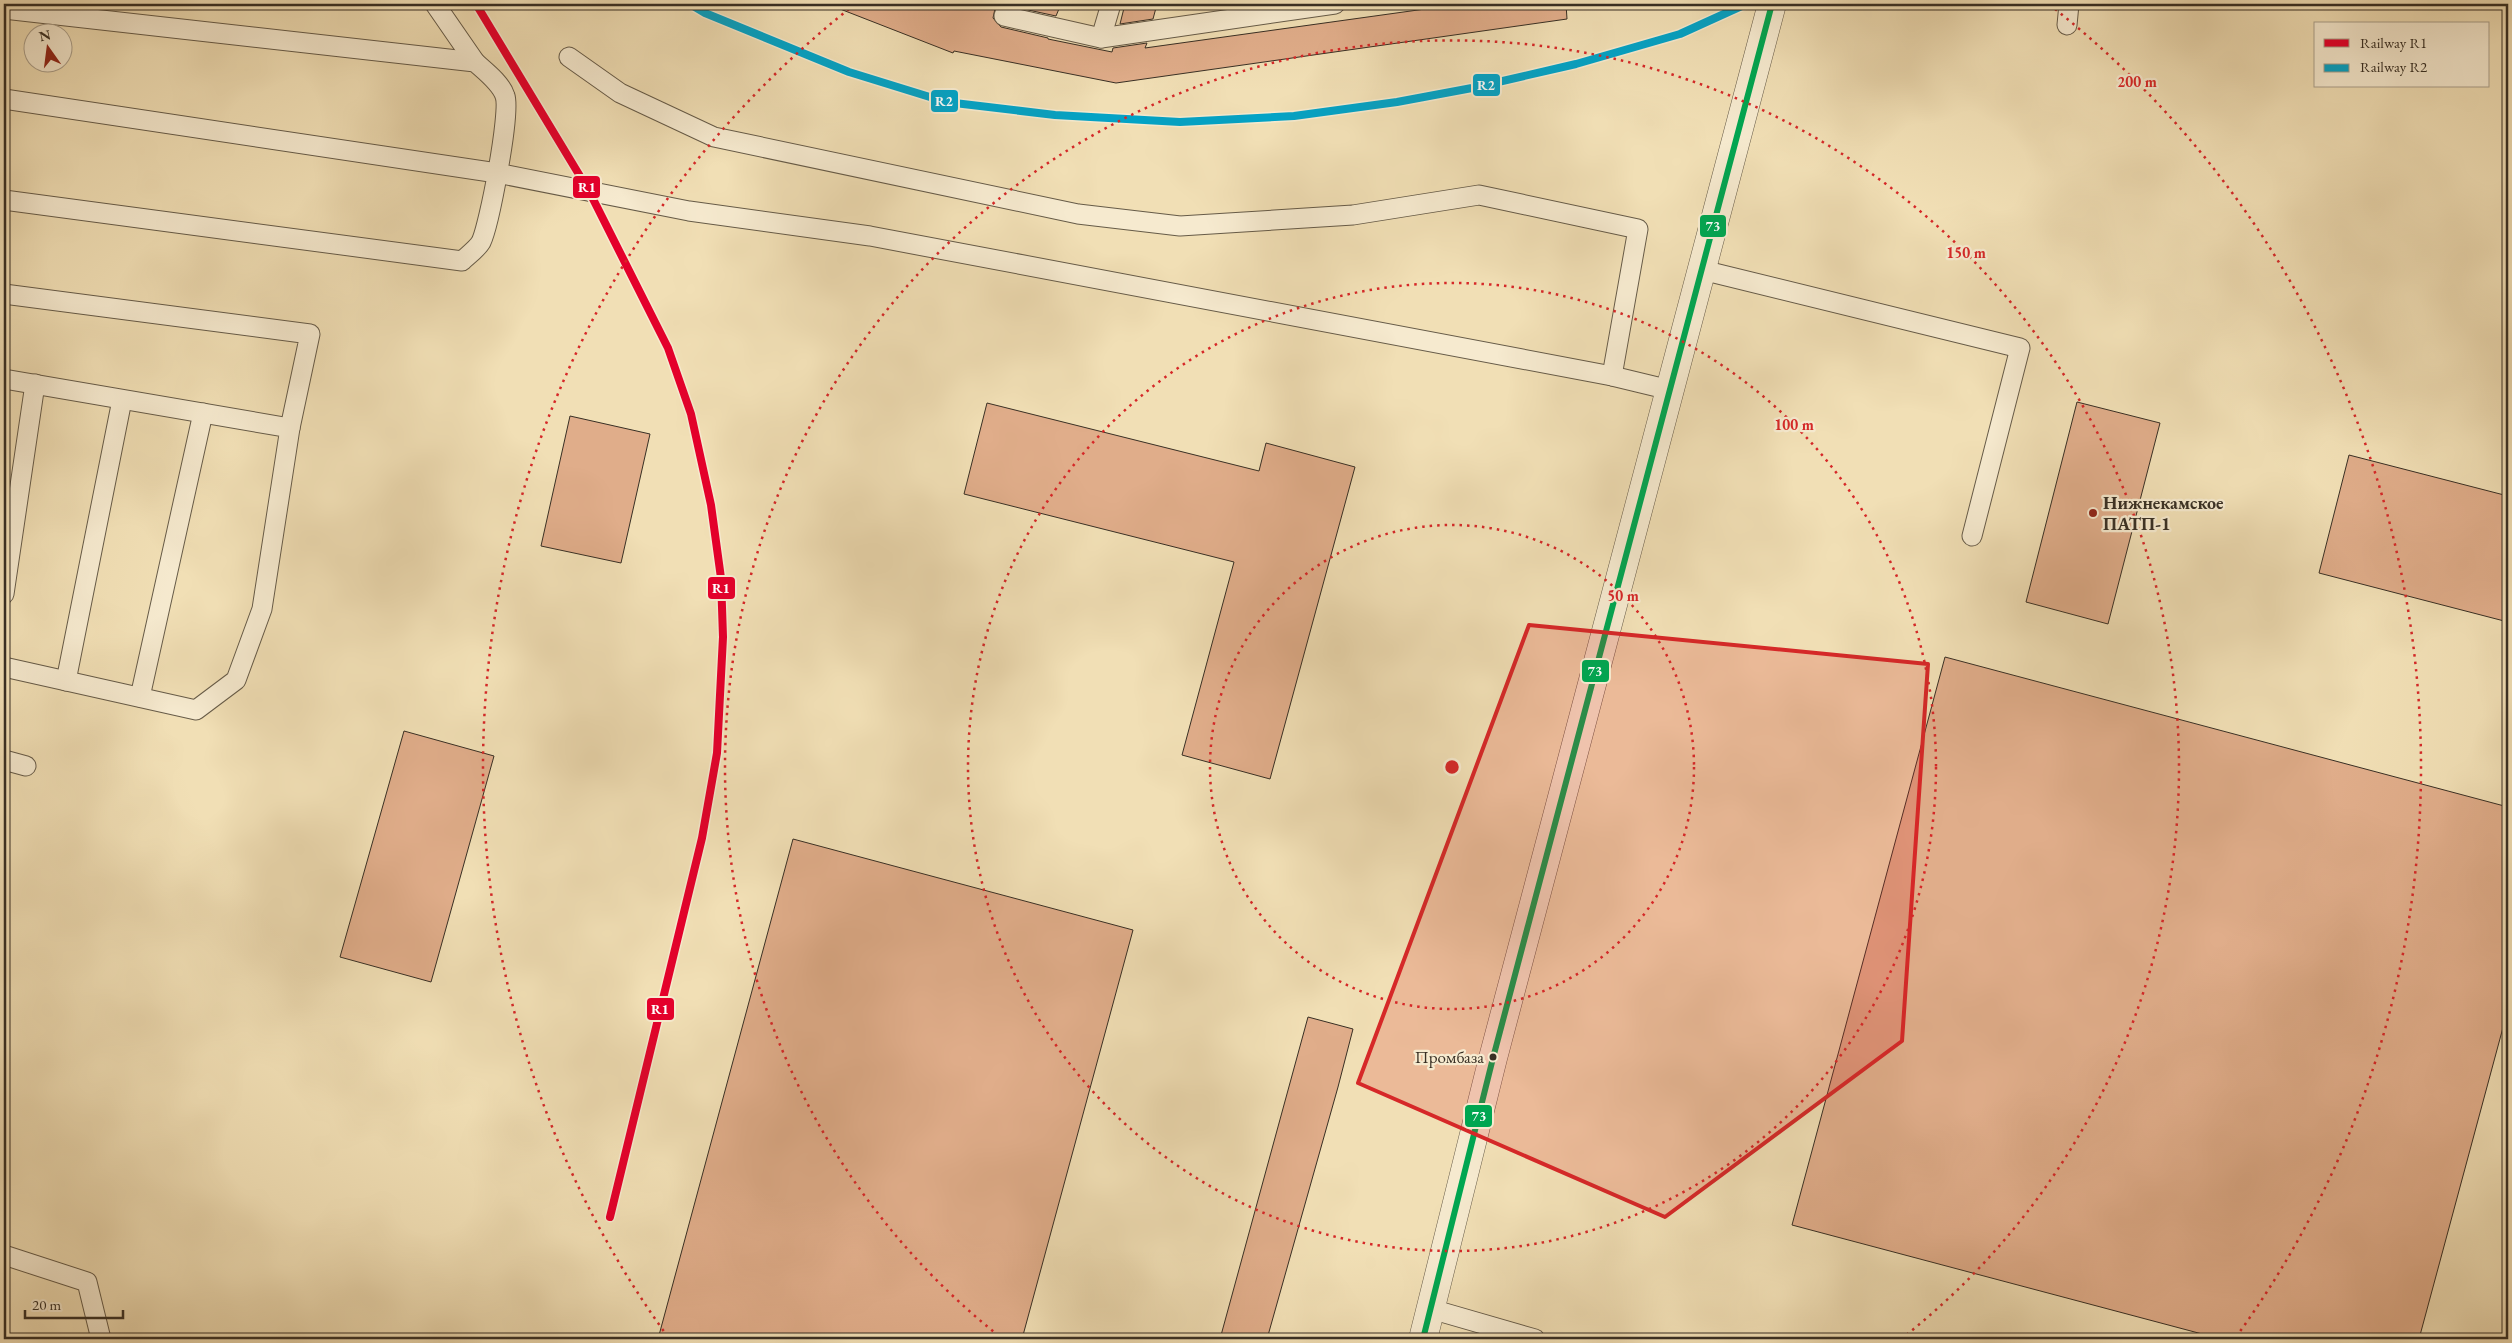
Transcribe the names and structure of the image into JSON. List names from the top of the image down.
{
  "places": ["Нижнекамское ПАТП-1", "Промбаза"],
  "lines": ["rail line R1", "rail line R2", "transit line 73"],
  "legend": ["Railway R1", "Railway R2"],
  "scale_bar": "20 m",
  "north": "top",
  "rings": [
    "200 m",
    "150 m",
    "100 m",
    "50 m"
  ]
}
